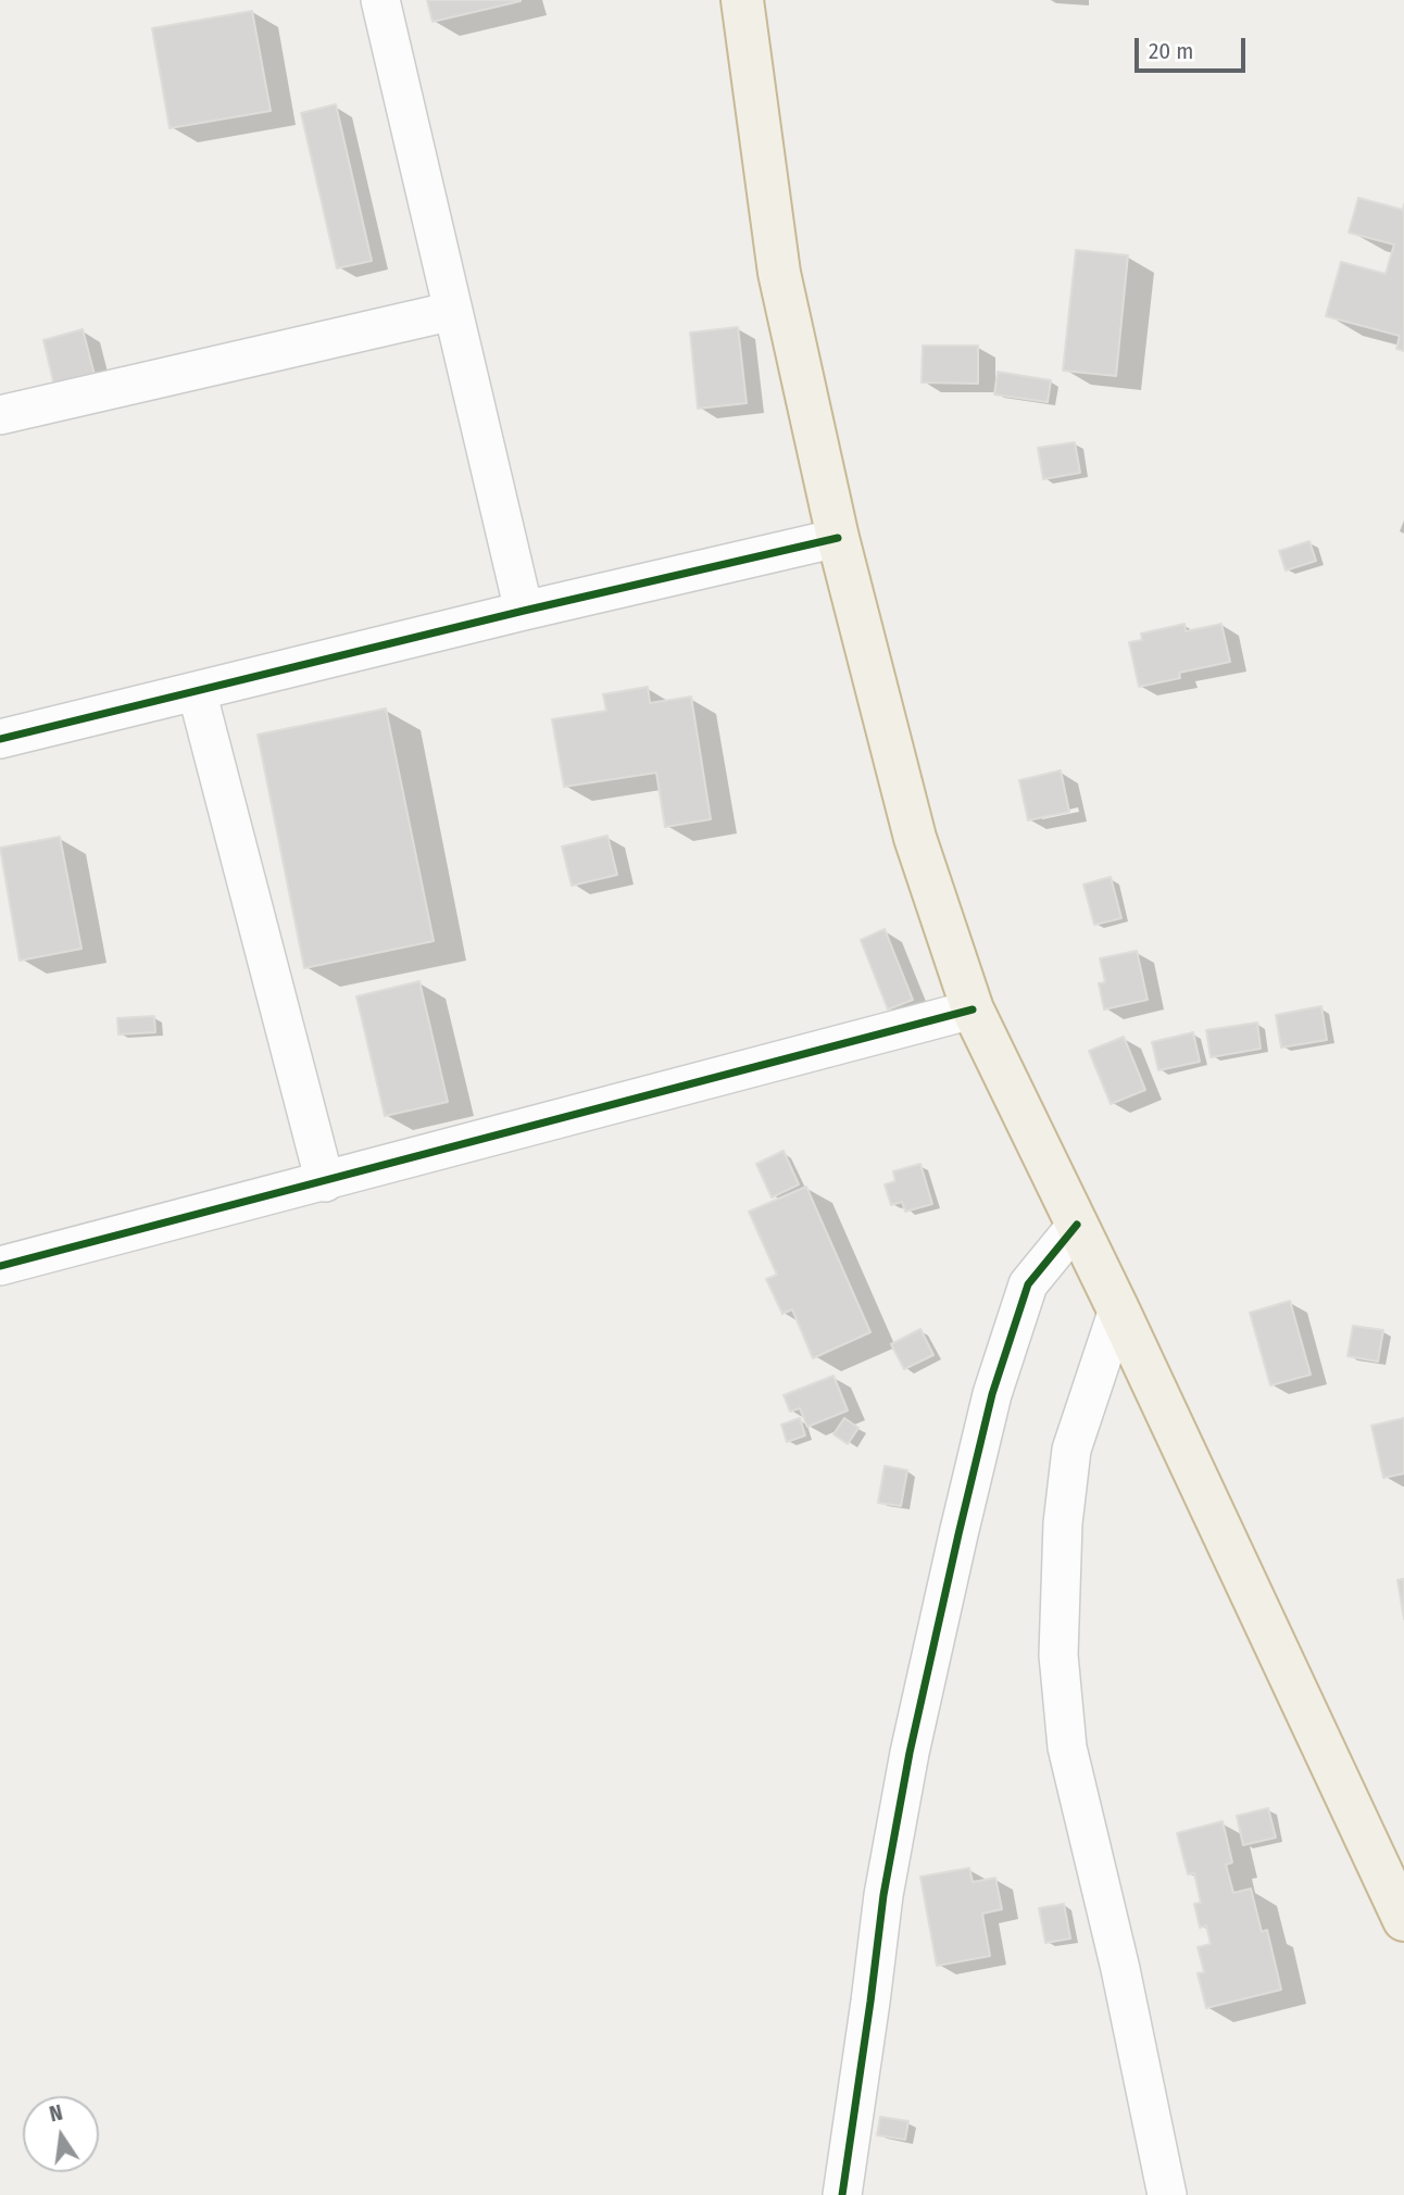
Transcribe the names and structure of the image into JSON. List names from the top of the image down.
{
  "scale_bar": "20 m",
  "north": "top"
}
